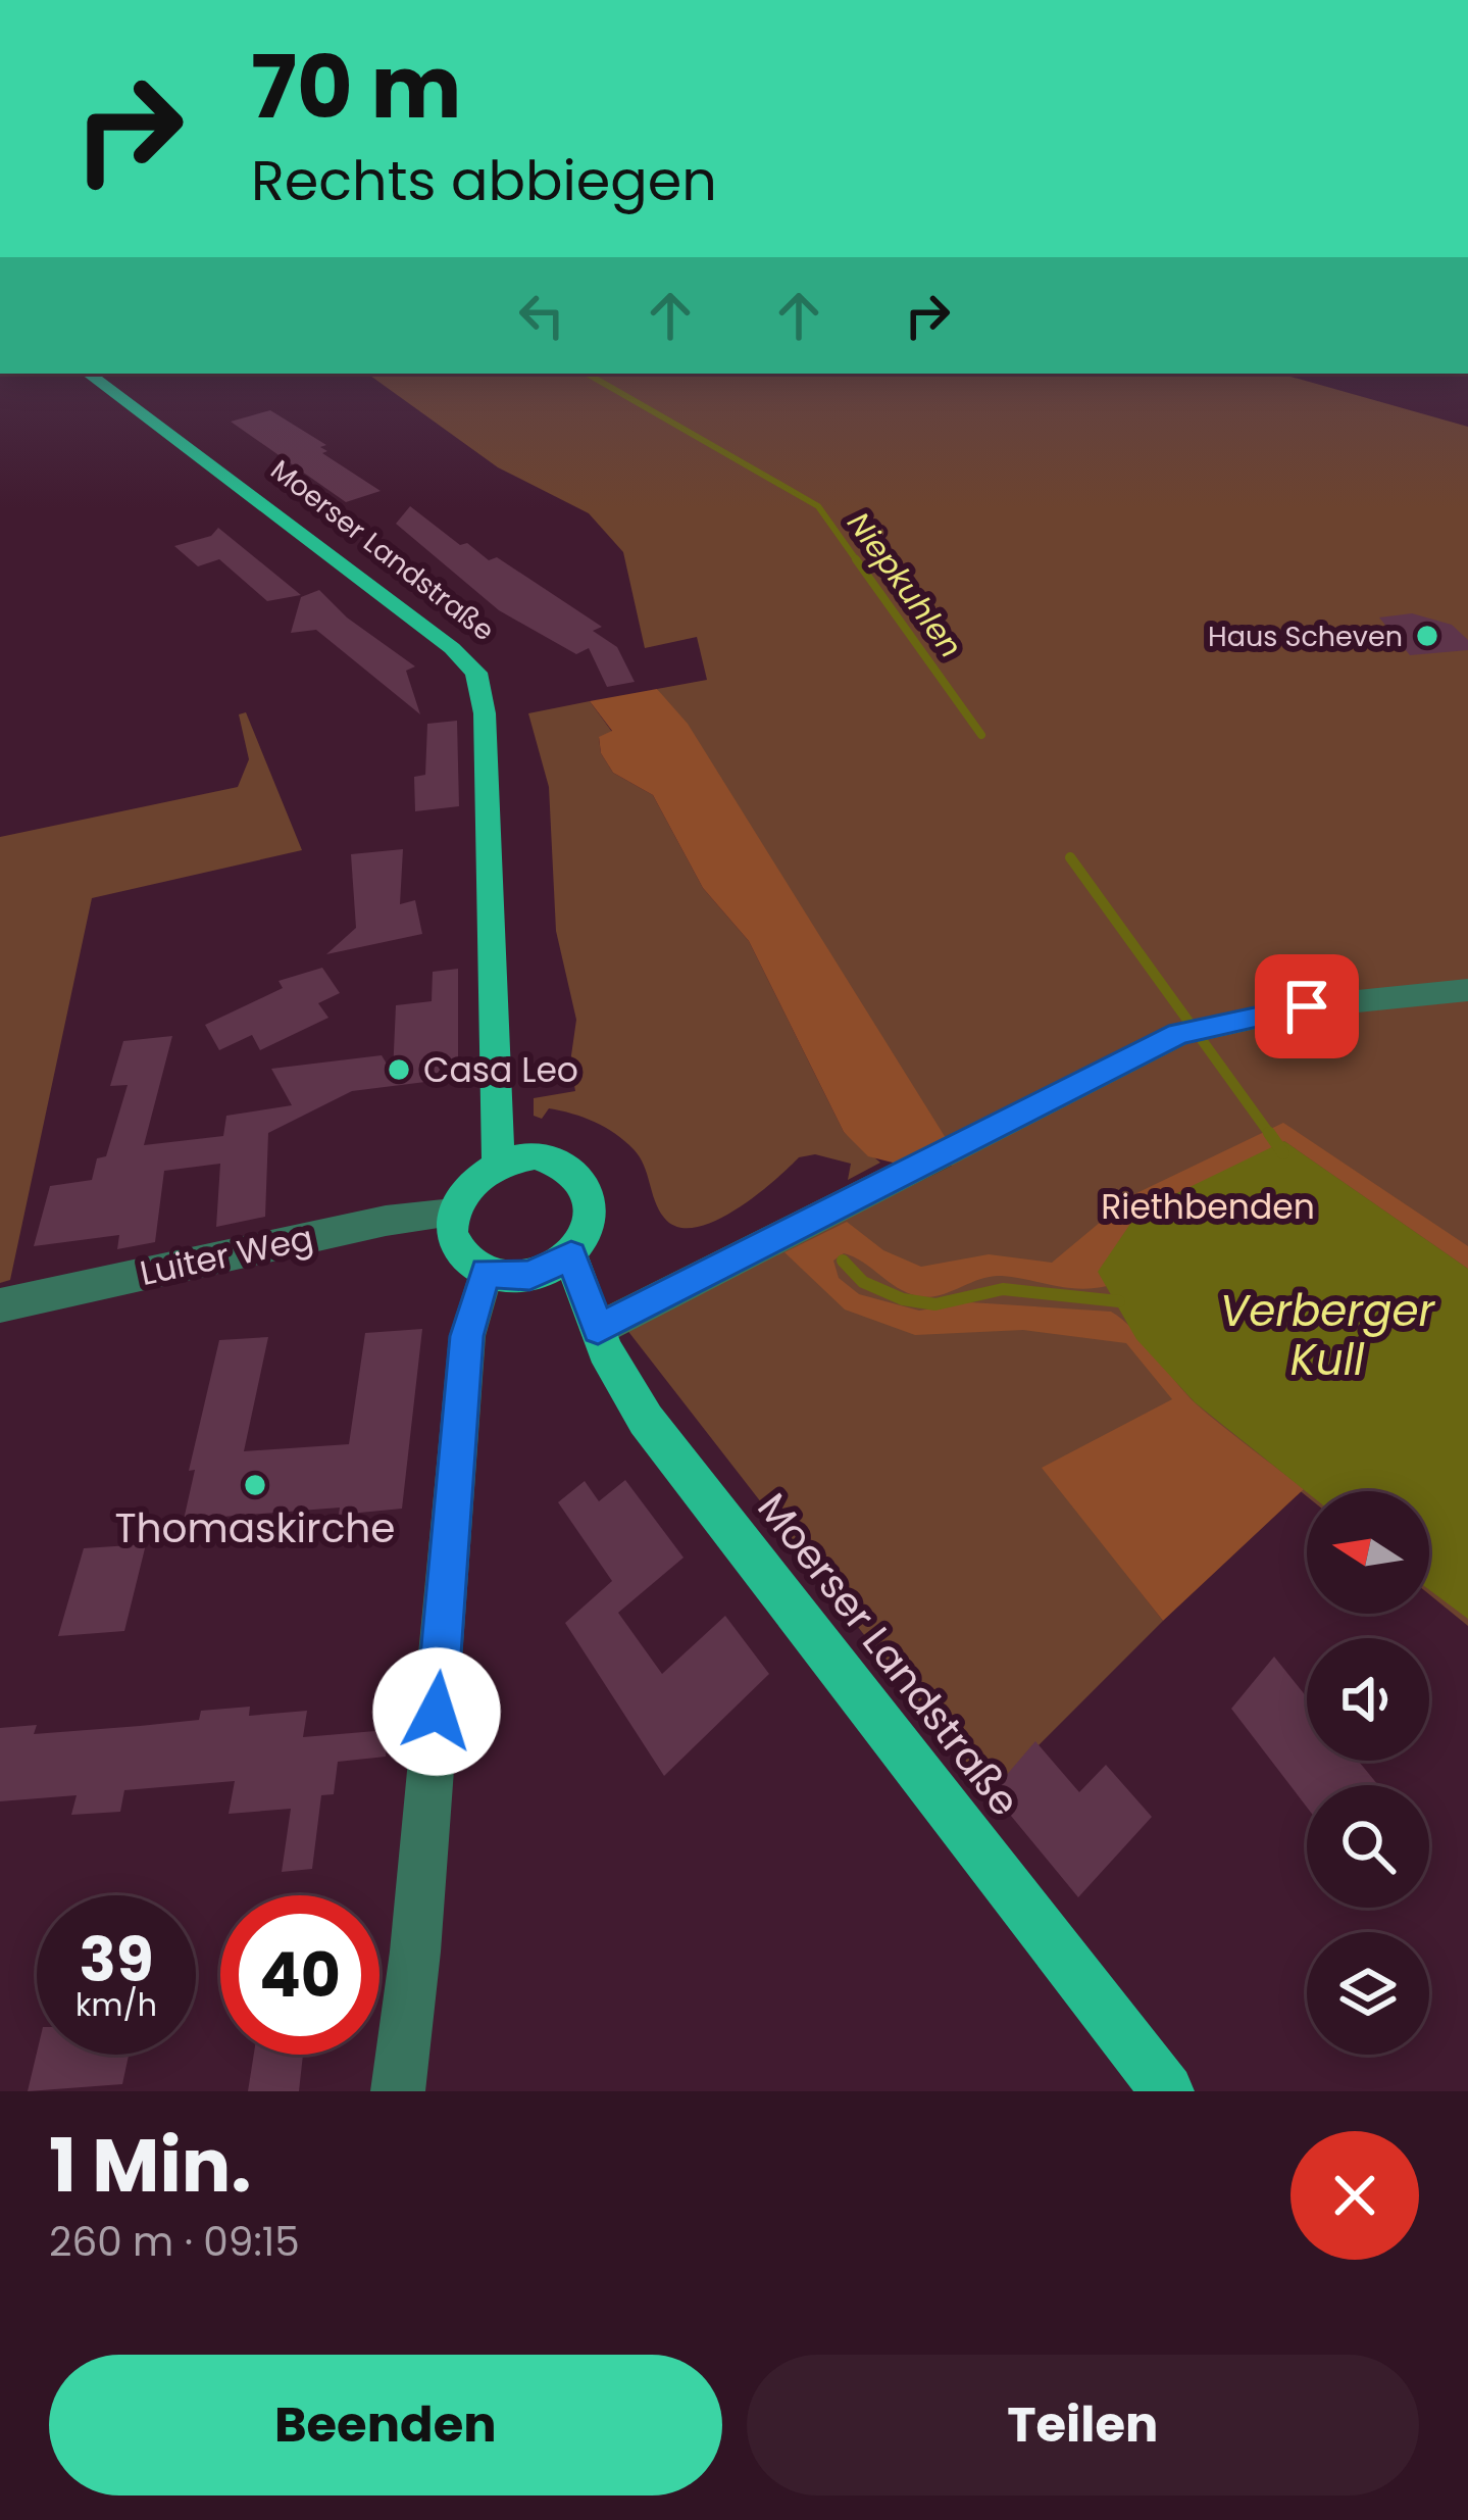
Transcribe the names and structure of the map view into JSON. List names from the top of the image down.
{
  "streets": {
    "main road": ["Moerser Landstraße"],
    "street": ["Luiter Weg"]
  },
  "crossings": [
    ["Moerser Landstraße", "Luiter Weg"]
  ],
  "water": ["Niepkuhlen", "Verberger Kull"],
  "parks": ["Riethbenden"],
  "places": ["Haus Scheven", "Casa Leo", "Thomaskirche"],
  "north": "left",
  "page": {
    "turn": ["70 m", "Rechts abbiegen"],
    "speed": "39 km/h",
    "limit": "40",
    "heading": ["1 Min.", "260 m · 09:15"],
    "buttons": ["Beenden", "Teilen"]
  }
}
